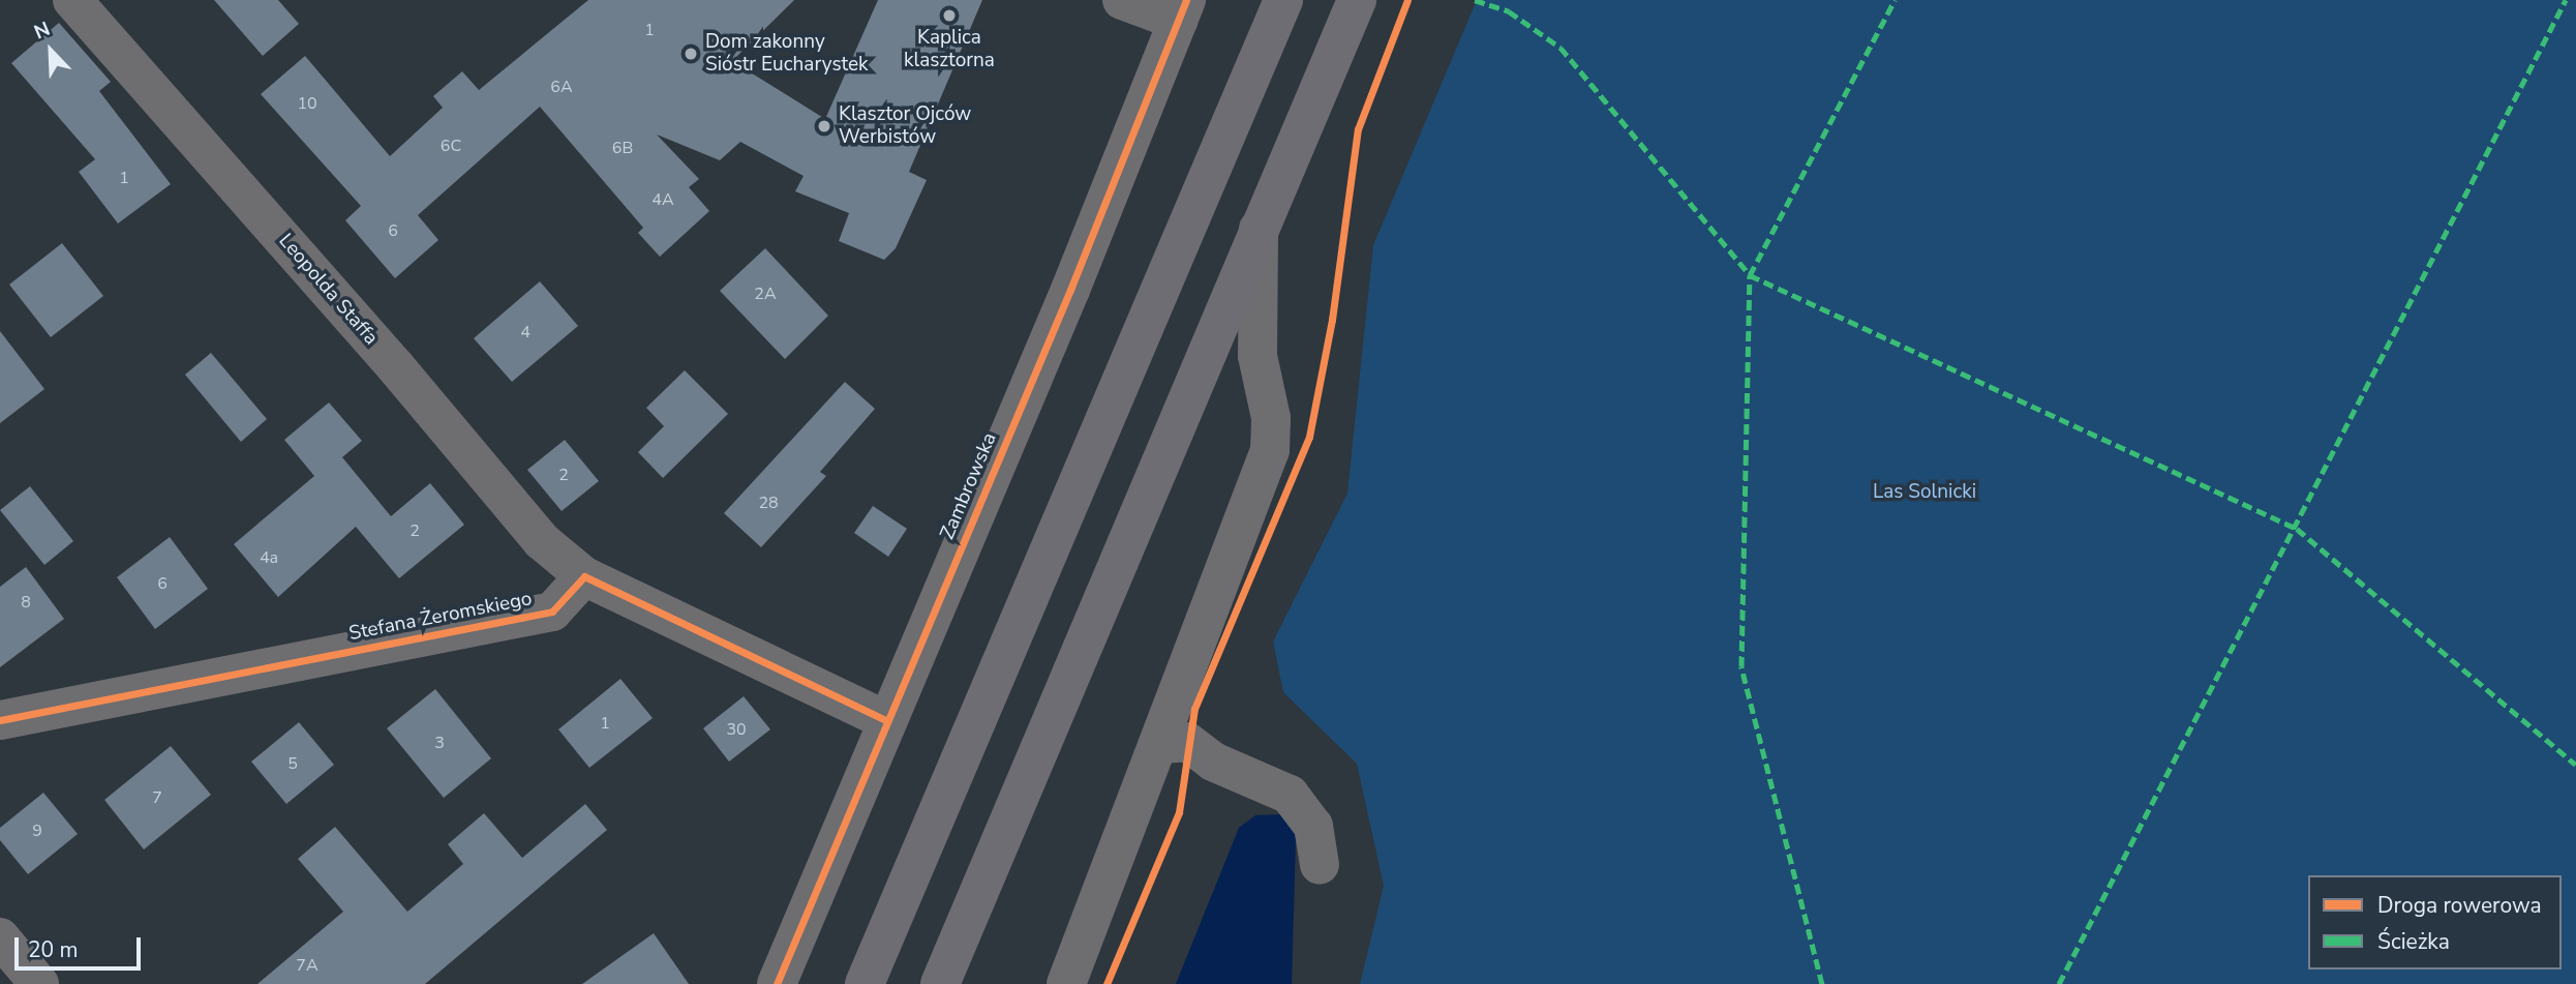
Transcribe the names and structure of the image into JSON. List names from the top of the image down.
{
  "streets": {
    "street": ["Leopolda Staffa", "Zambrowska", "Stefana Żeromskiego"]
  },
  "crossings": [
    ["Leopolda Staffa", "Stefana Żeromskiego"]
  ],
  "parks": ["Las Solnicki"],
  "places": ["Kaplica klasztorna", "Dom zakonny Sióstr Eucharystek", "Klasztor Ojców Werbistów"],
  "house_numbers": [
    "1",
    "6A",
    "10",
    "6C",
    "6B",
    "1",
    "4A",
    "6",
    "2A",
    "4",
    "2",
    "28",
    "2",
    "4a",
    "6",
    "8",
    "1",
    "30",
    "3",
    "5",
    "7",
    "9",
    "7A"
  ],
  "legend": ["Droga rowerowa", "Ścieżka"],
  "scale_bar": "20 m",
  "north": "top left"
}
